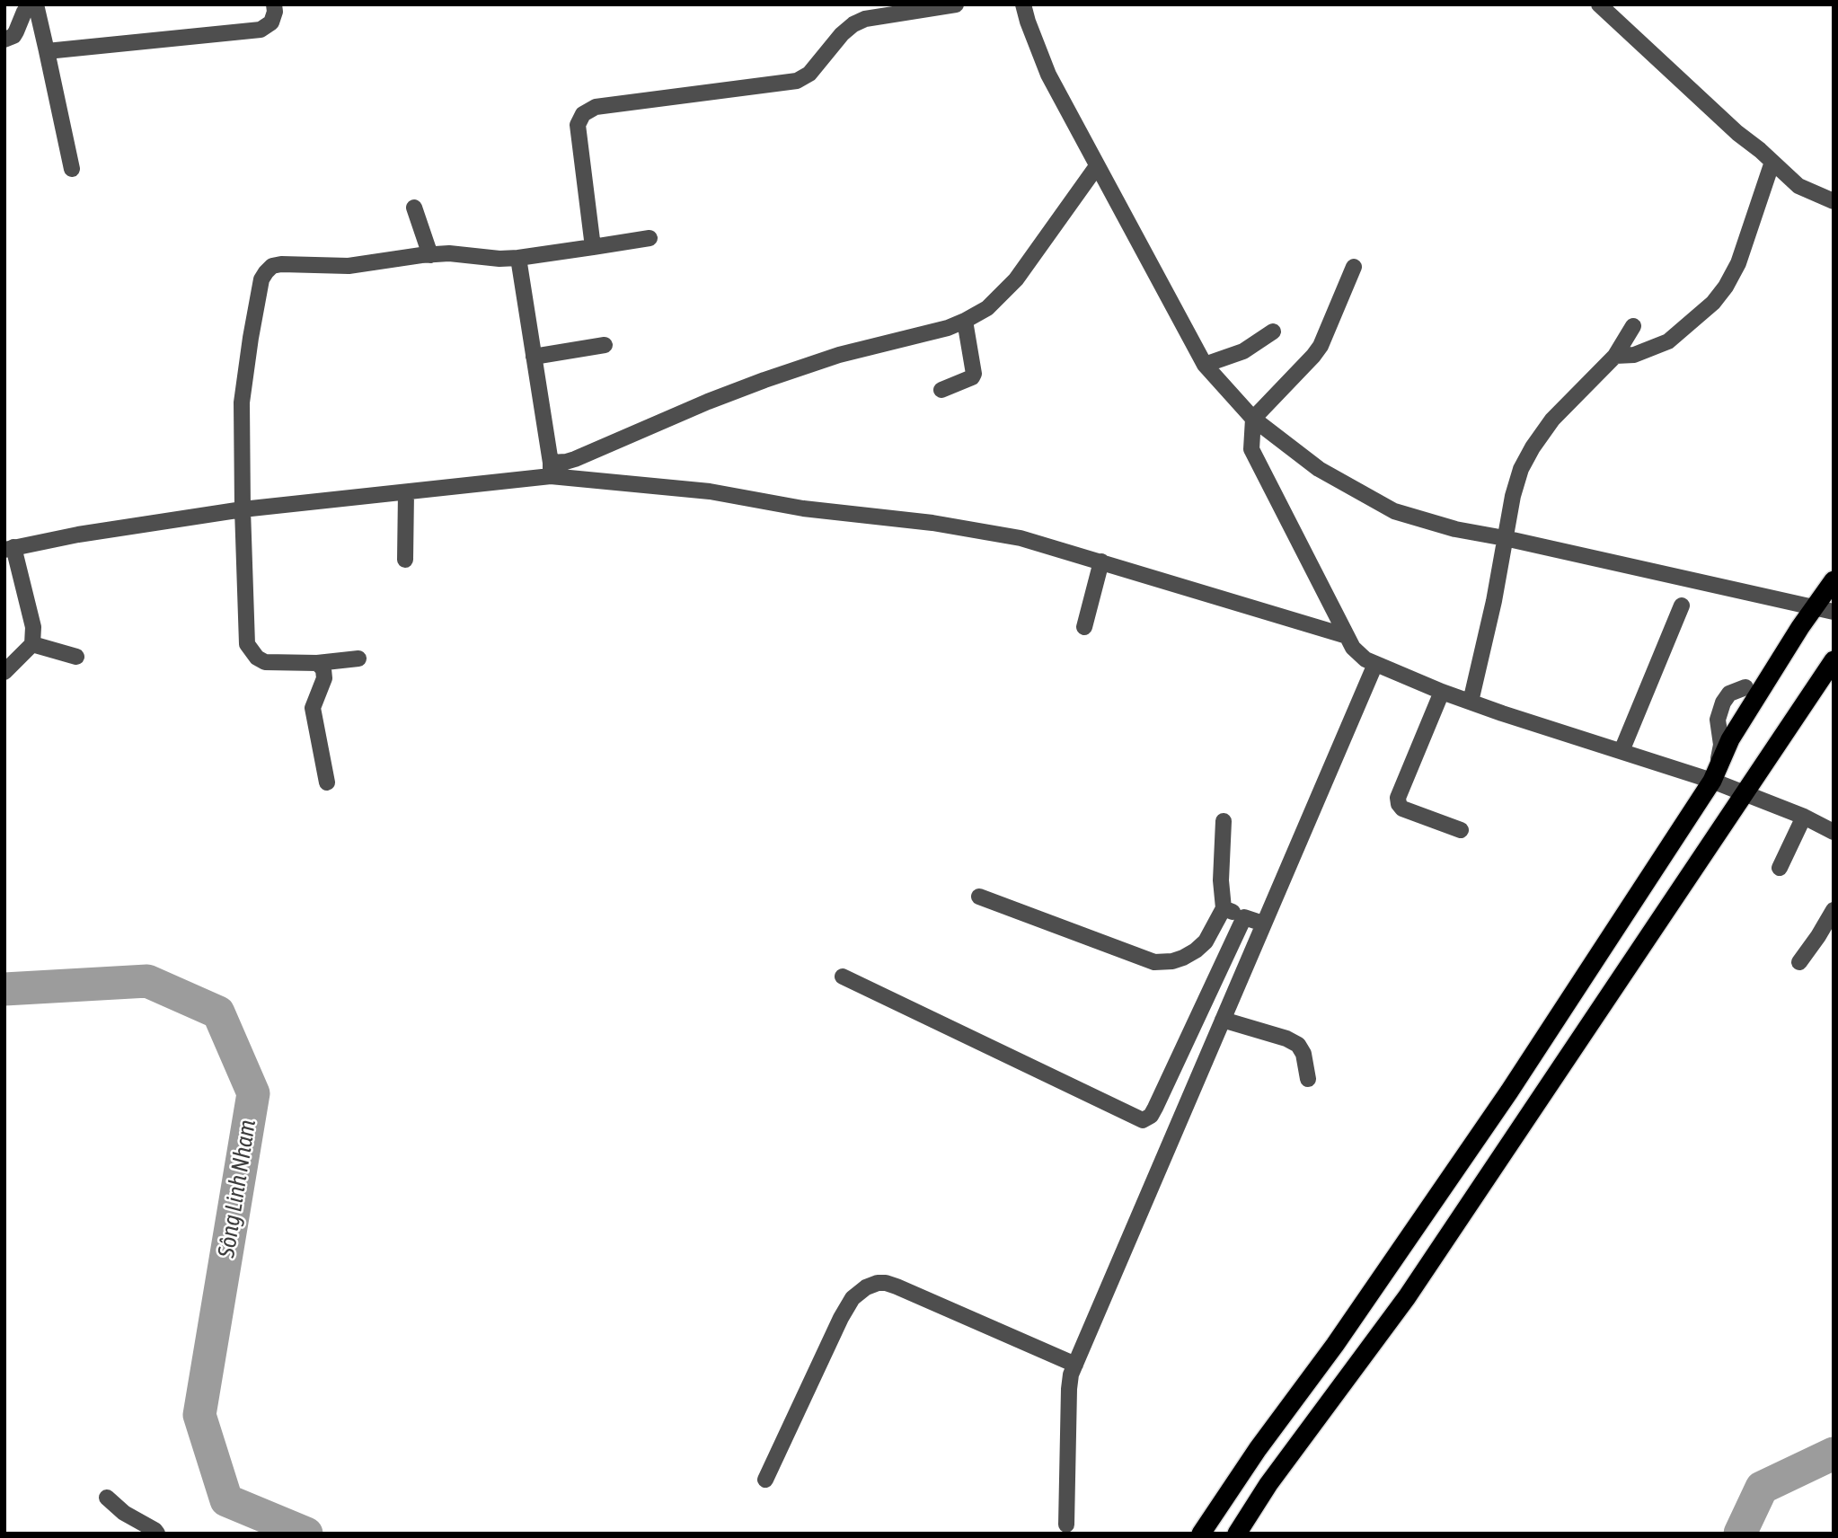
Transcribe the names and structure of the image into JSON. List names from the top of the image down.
{
  "water": ["Sông Linh Nham"]
}
